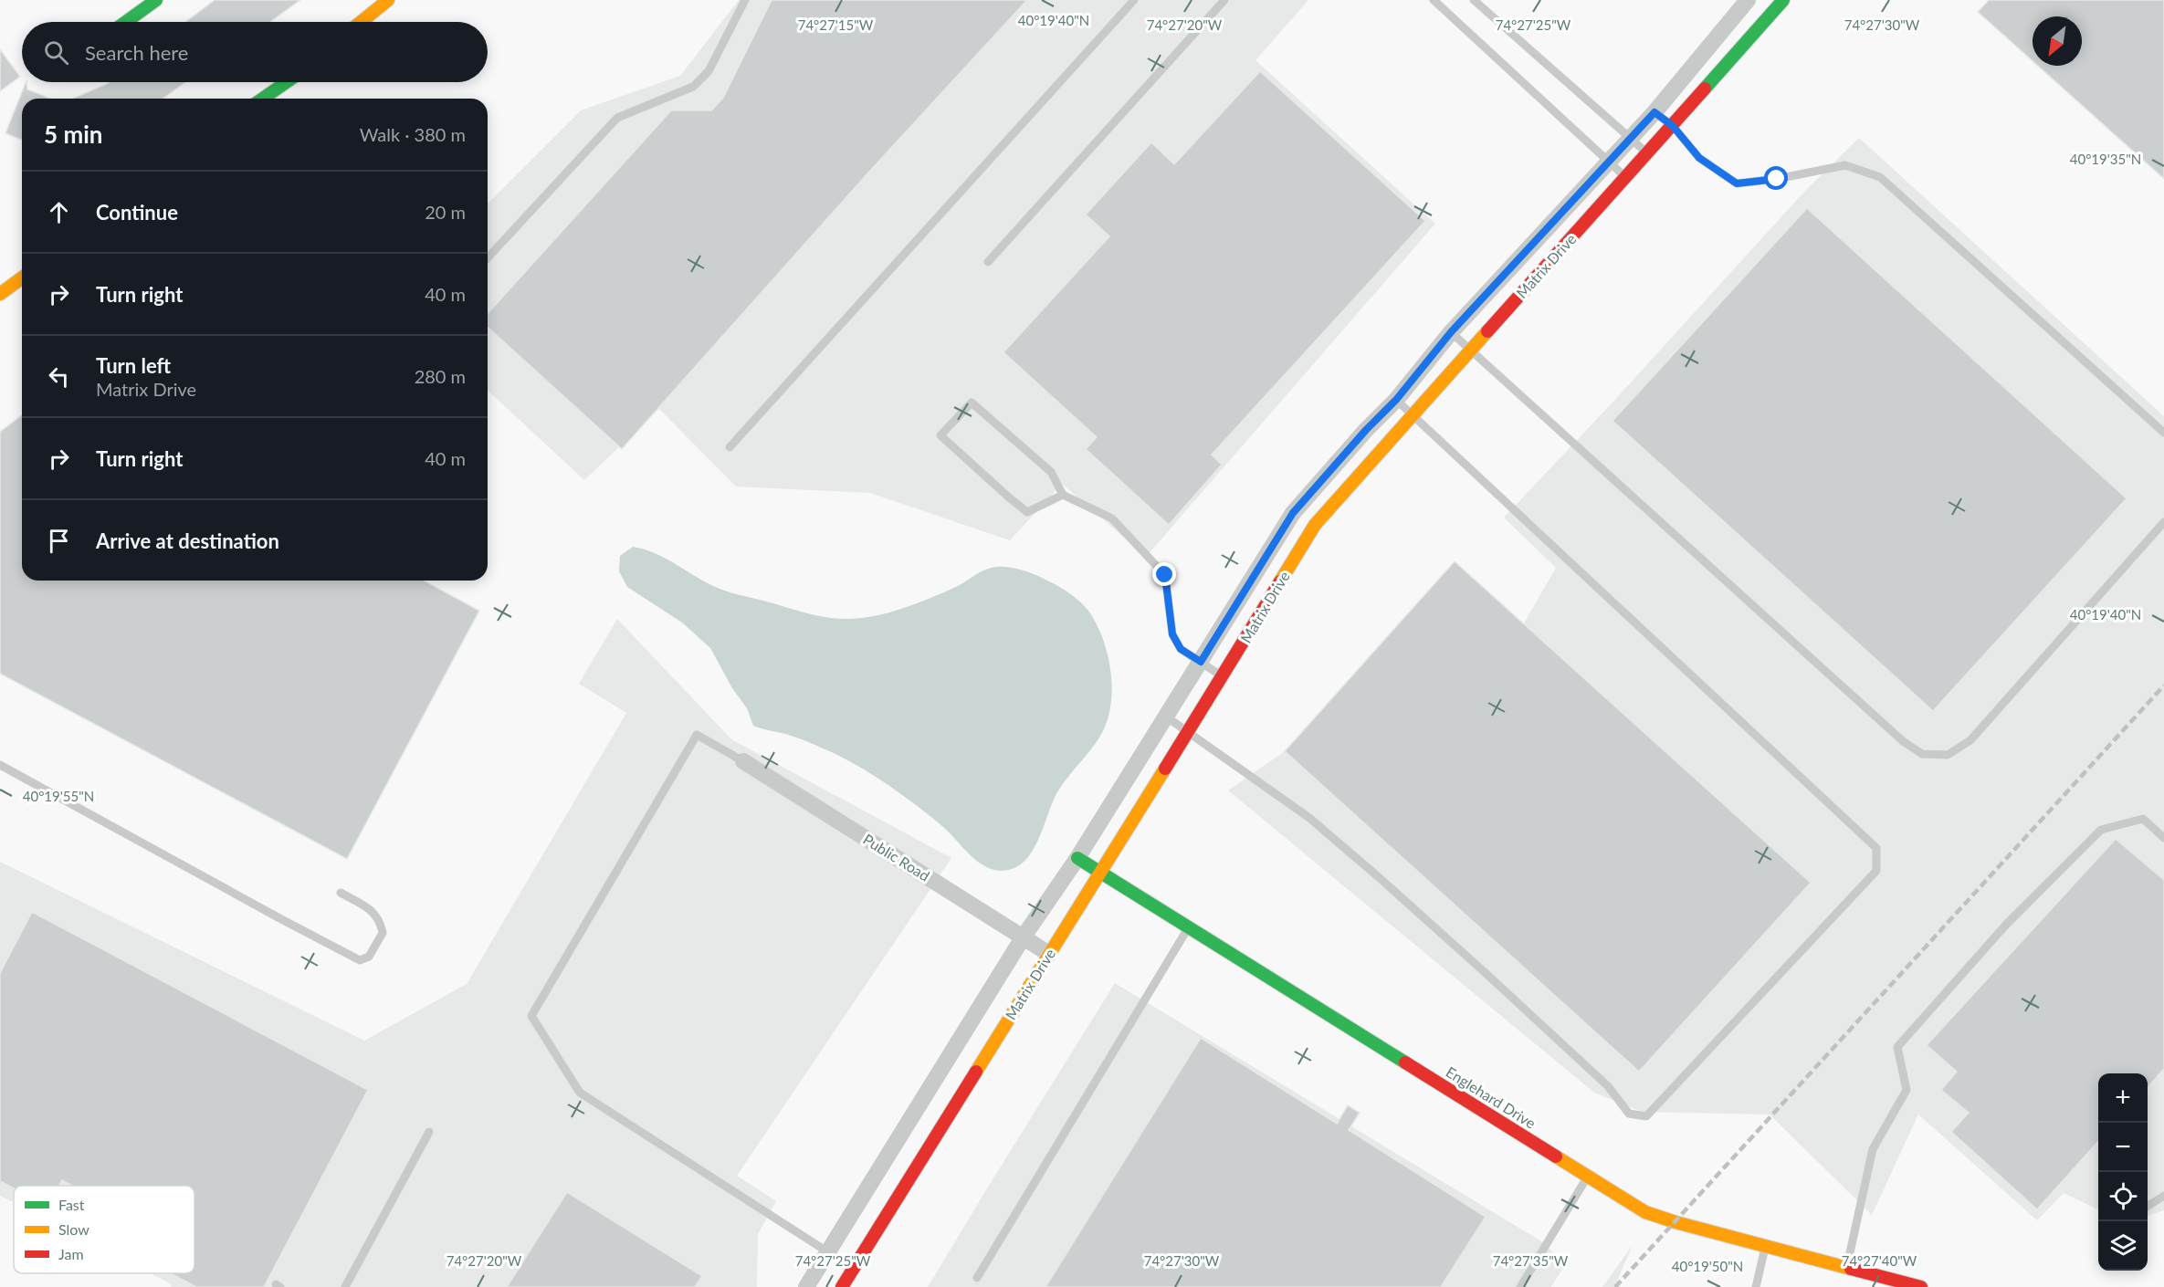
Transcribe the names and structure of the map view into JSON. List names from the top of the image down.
{
  "streets": {
    "street": ["Matrix Drive", "Public Road", "Englehard Drive"]
  },
  "crossings": [
    ["Matrix Drive", "Public Road"],
    ["Matrix Drive", "Englehard Drive"]
  ],
  "legend": ["Fast", "Slow", "Jam"],
  "north": "bottom left",
  "page": {
    "search": "Search here",
    "heading": ["5 min", "Walk · 380 m"],
    "list": [
      ["Continue", "20 m"],
      ["Turn right", "40 m"],
      ["Turn left", "Matrix Drive", "280 m"],
      ["Turn right", "40 m"],
      "Arrive at destination"
    ],
    "map_buttons": ["+", "−"]
  },
  "coordinates": [
    "40°19'40\"N",
    "74°27'15\"W",
    "74°27'20\"W",
    "74°27'25\"W",
    "74°27'30\"W",
    "40°19'35\"N",
    "40°19'55\"N",
    "74°27'35\"W",
    "74°27'40\"W",
    "40°19'50\"N"
  ]
}
